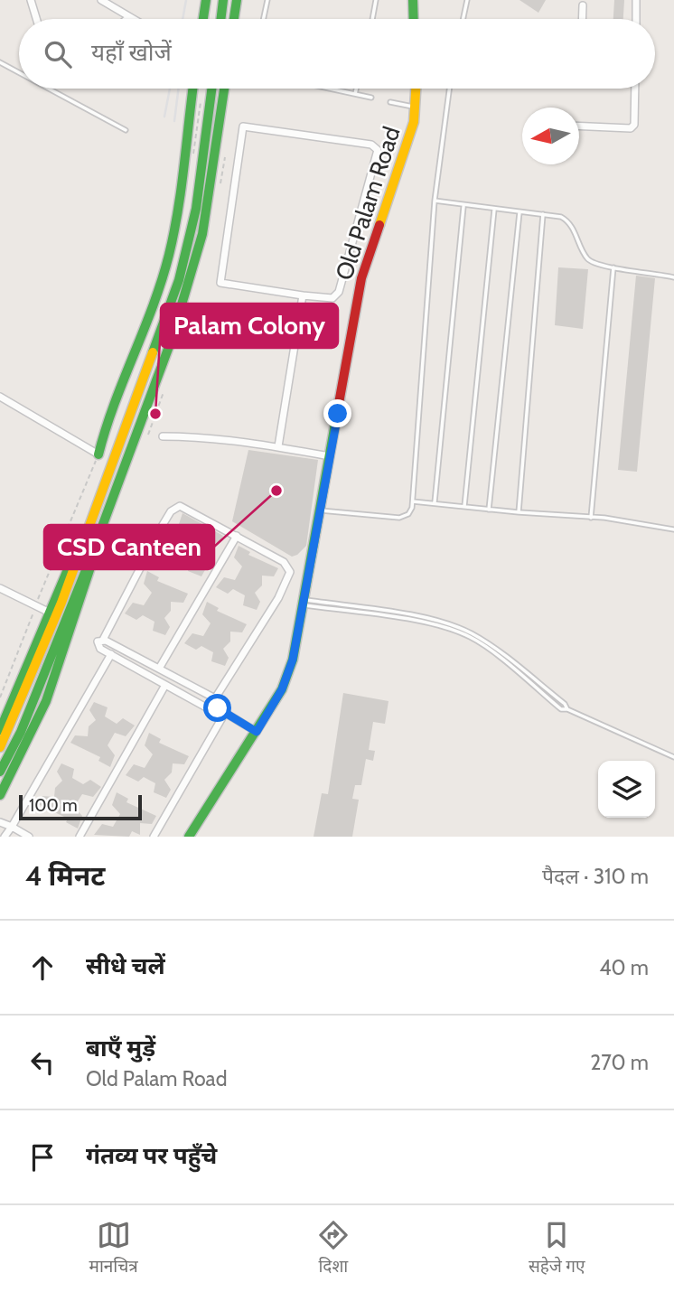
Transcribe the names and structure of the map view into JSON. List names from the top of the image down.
{
  "streets": {
    "street": ["Old Palam Road"]
  },
  "places": ["Palam Colony", "CSD Canteen"],
  "scale_bar": "100 m",
  "north": "left",
  "page": {
    "search": "यहाँ खोजें",
    "scale": "100 m",
    "heading": ["4 मिनट", "पैदल · 310 m"],
    "list": [
      ["सीधे चलें", "40 m"],
      ["बाएँ मुड़ें", "Old Palam Road", "270 m"],
      "गंतव्य पर पहुँचे"
    ],
    "nav": ["मानचित्र", "दिशा", "सहेजे गए"]
  }
}
